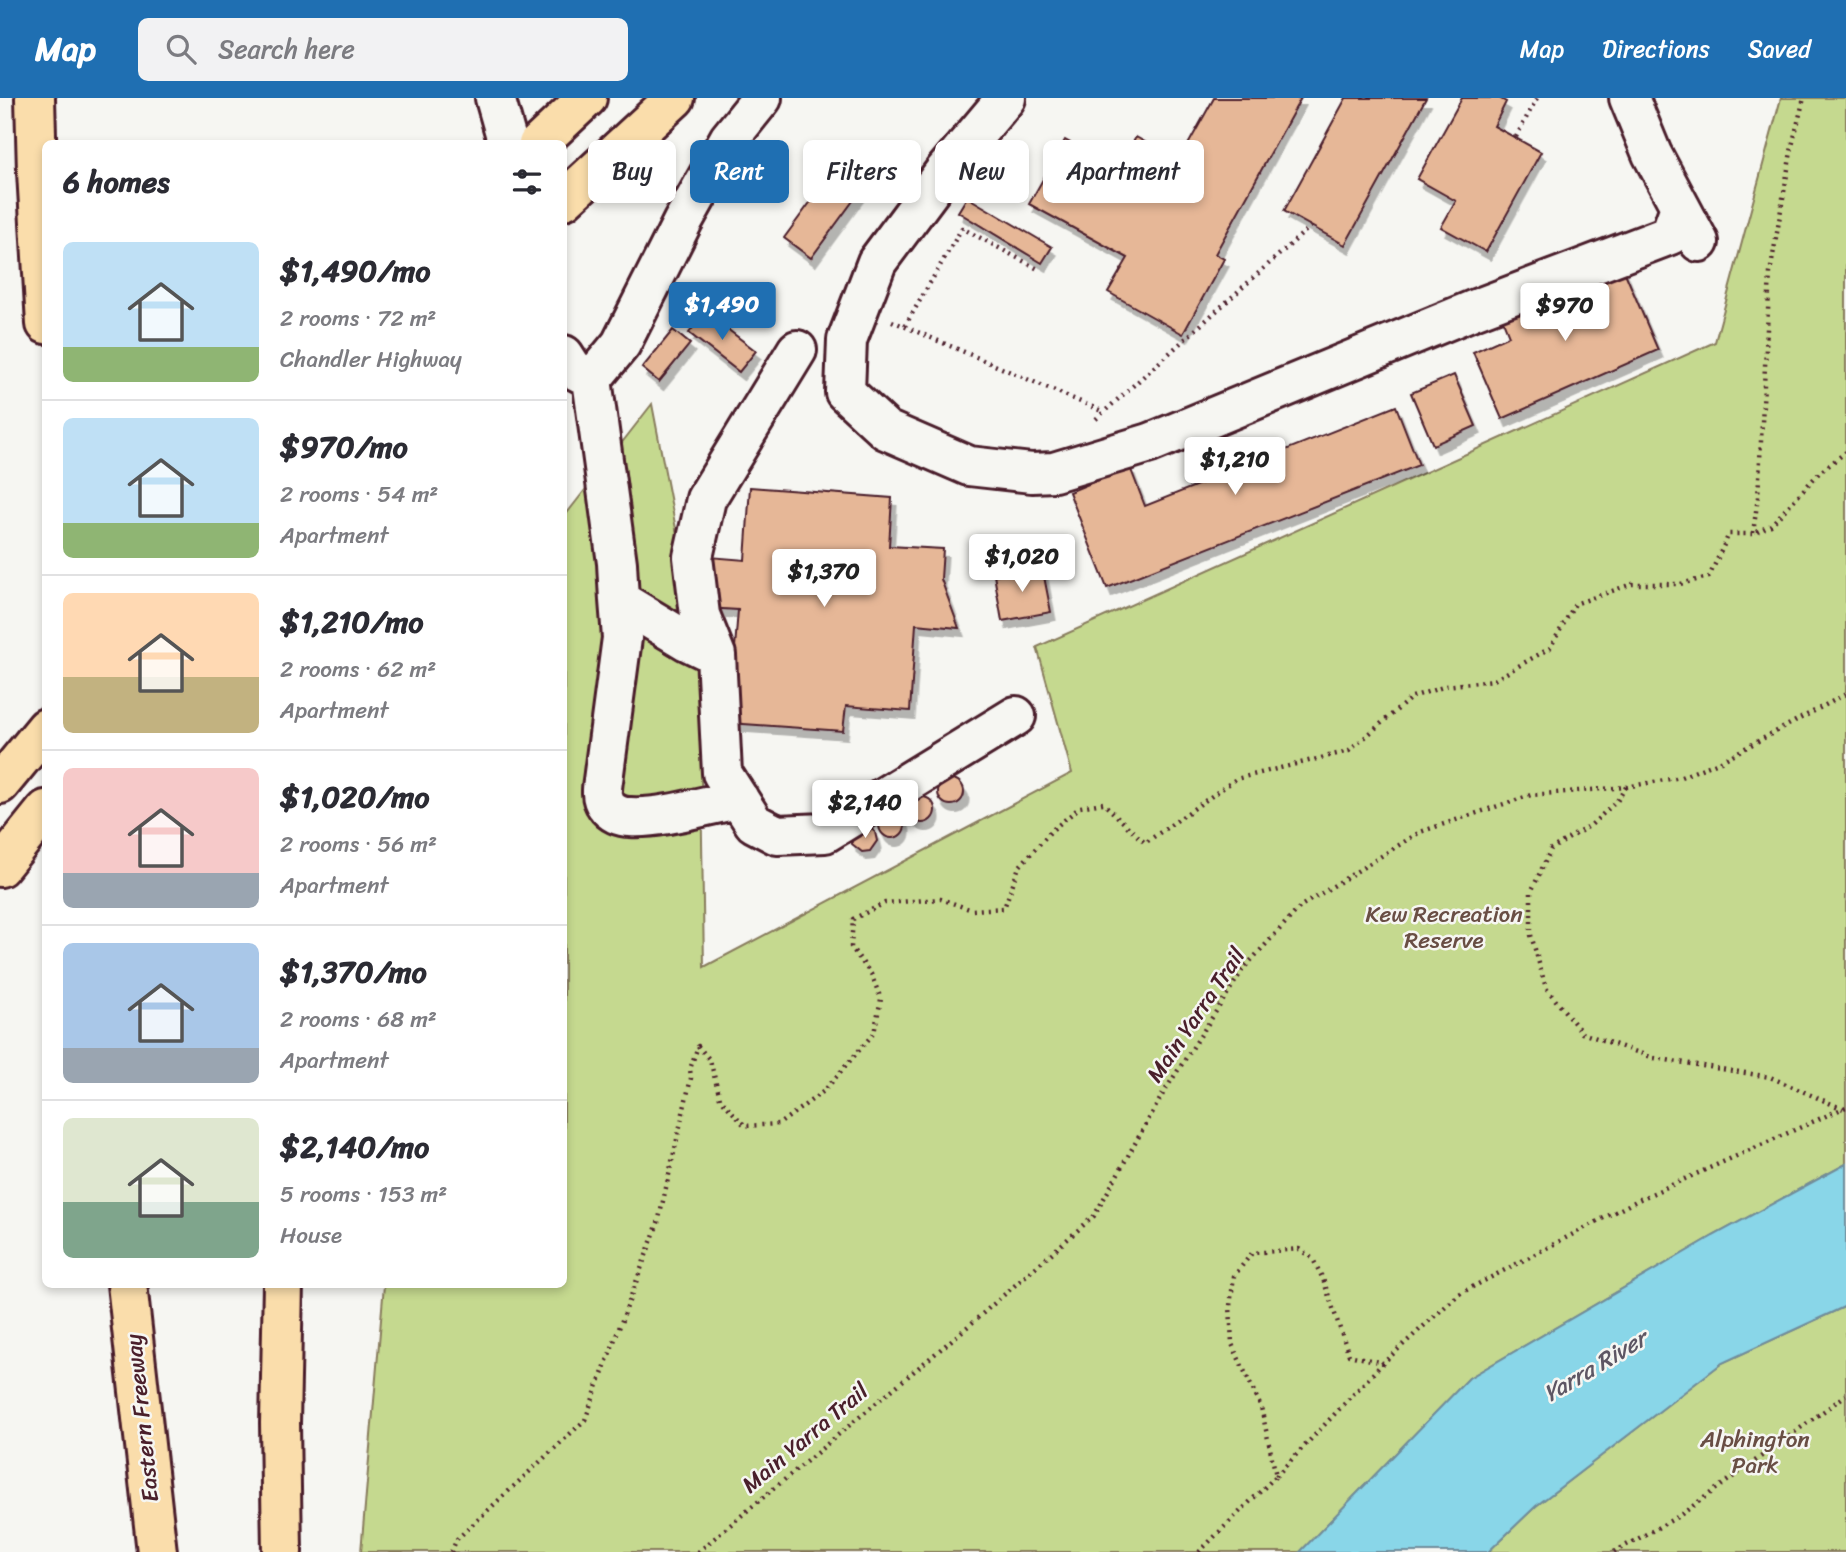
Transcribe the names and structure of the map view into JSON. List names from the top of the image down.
{
  "streets": {
    "main road": ["Eastern Freeway"],
    "path": ["Main Yarra Trail"]
  },
  "water": ["Yarra River"],
  "parks": ["Kew Recreation Reserve", "Alphington Park"],
  "page": {
    "header": "Map",
    "search": "Search here",
    "nav": ["Map", "Directions", "Saved"],
    "chip": [
      "Buy",
      "Rent",
      "Filters",
      "New",
      "Apartment"
    ],
    "heading": "6 homes",
    "list": [
      {
        "name": "$1,490/mo",
        "note": "2 rooms · 72 m² · Chandler Highway"
      },
      {
        "name": "$970/mo",
        "note": "2 rooms · 54 m² · Apartment"
      },
      {
        "name": "$1,210/mo",
        "note": "2 rooms · 62 m² · Apartment"
      },
      {
        "name": "$1,020/mo",
        "note": "2 rooms · 56 m² · Apartment"
      },
      {
        "name": "$1,370/mo",
        "note": "2 rooms · 68 m² · Apartment"
      },
      {
        "name": "$2,140/mo",
        "note": "5 rooms · 153 m² · House"
      }
    ],
    "price": [
      "$1,490",
      "$970",
      "$1,210",
      "$1,020",
      "$1,370",
      "$2,140"
    ]
  }
}
